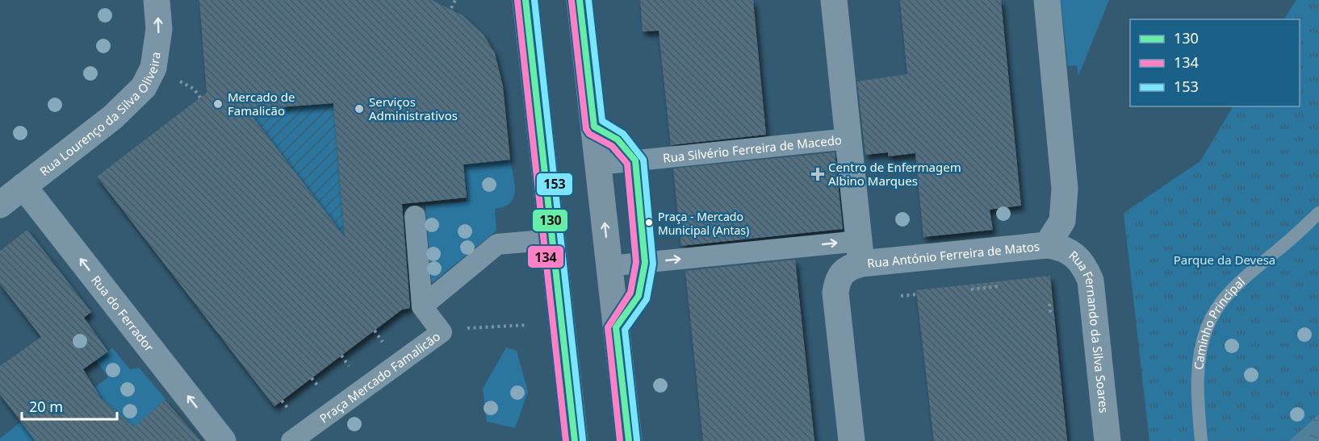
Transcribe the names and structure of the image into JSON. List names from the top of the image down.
{
  "streets": {
    "street": [
      "Rua Lourenço da Silva Oliveira",
      "Rua Silvério Ferreira de Macedo",
      "Rua António Ferreira de Matos",
      "Rua do Ferrador",
      "Rua Fernando da Silva Soares",
      "Praça Mercado Famalicão"
    ],
    "lane": ["Caminho Principal"]
  },
  "crossings": [
    ["Rua Lourenço da Silva Oliveira", "Rua do Ferrador"],
    ["Rua Silvério Ferreira de Macedo", "Rua António Ferreira de Matos"],
    ["Rua António Ferreira de Matos", "Rua Fernando da Silva Soares"]
  ],
  "one_way": ["Rua Lourenço da Silva Oliveira", "Rua do Ferrador"],
  "parks": ["Parque da Devesa"],
  "places": {
    "other": ["Mercado de Famalicão", "Serviços Administrativos", "Praça - Mercado Municipal (Antas)"],
    "health": ["Centro de Enfermagem Albino Marques"]
  },
  "lines": ["transit line 130", "transit line 153", "transit line 134"],
  "legend": ["130", "134", "153"],
  "scale_bar": "20 m"
}
